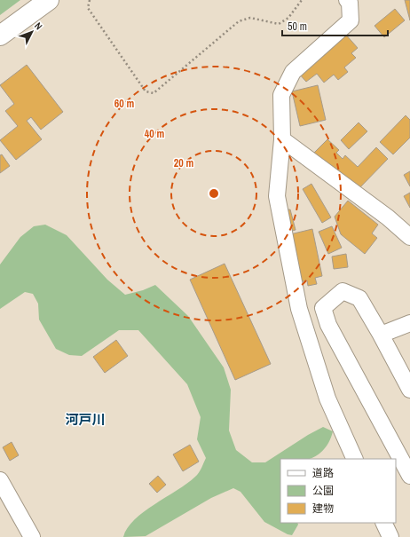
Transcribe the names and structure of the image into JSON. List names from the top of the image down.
{
  "districts": ["河戸川"],
  "legend": ["道路", "公園", "建物"],
  "scale_bar": "50 m",
  "north": "top right",
  "rings": ["60 m", "40 m", "20 m"]
}
